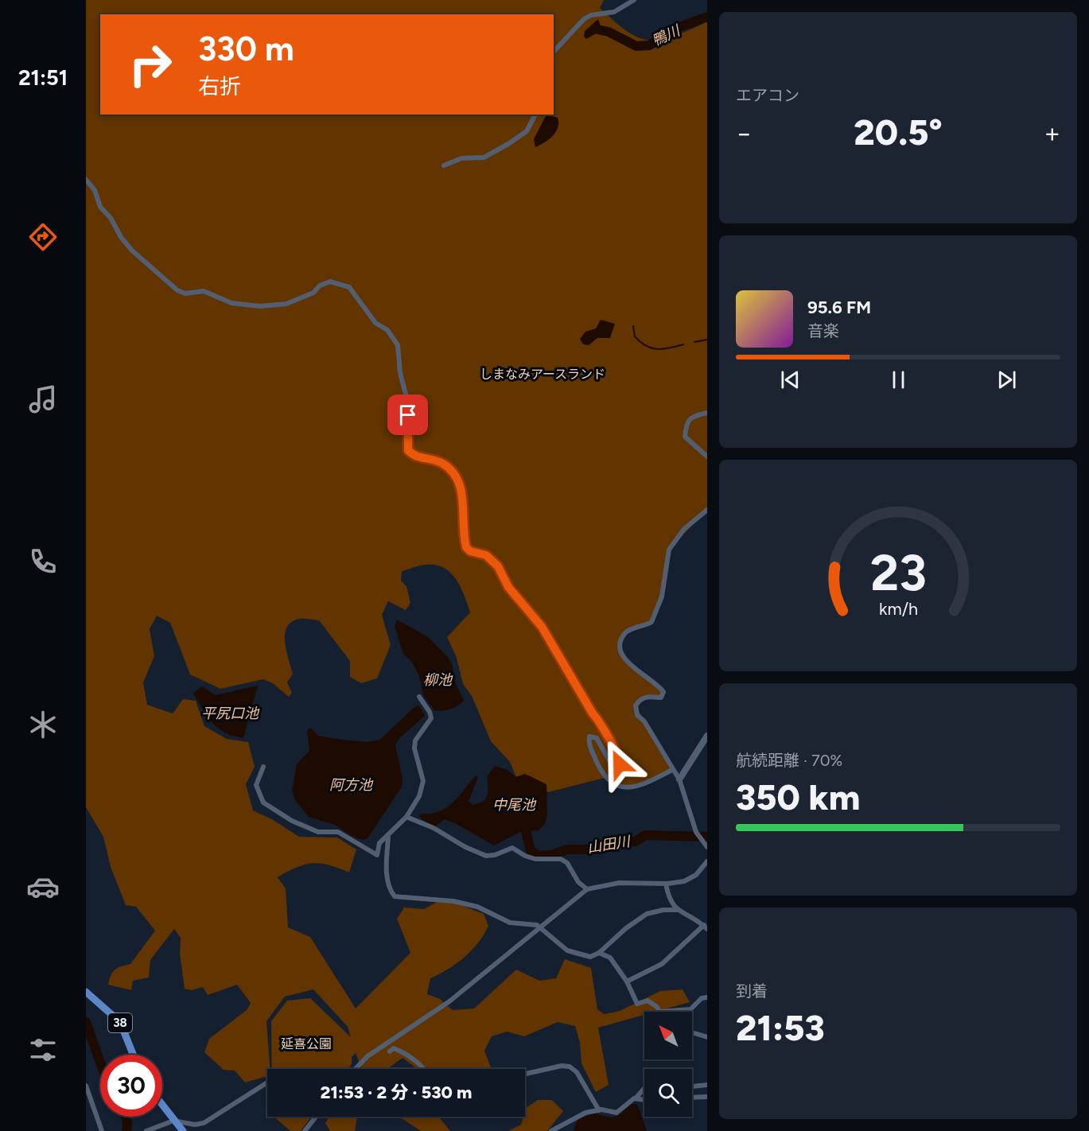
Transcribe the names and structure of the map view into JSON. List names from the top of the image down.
{
  "streets": {
    "main road": ["38"]
  },
  "water": [
    "鴨川",
    "柳池",
    "平尻口池",
    "阿方池",
    "中尾池",
    "山田川"
  ],
  "parks": ["しまなみアースランド", "延喜公園"],
  "north": "top left",
  "page": {
    "tabs": "21:51",
    "tile": [
      "エアコン",
      ["航続距離 · 70%", "350 km"],
      ["到着", "21:53"]
    ],
    "turn": ["330 m", "右折"],
    "heat": ["−", "20.5°", "+"],
    "song": ["95.6 FM", "音楽"],
    "limit": "30",
    "trip": "21:53 · 2 分 · 530 m",
    "gauge": ["23", "km/h"]
  }
}
